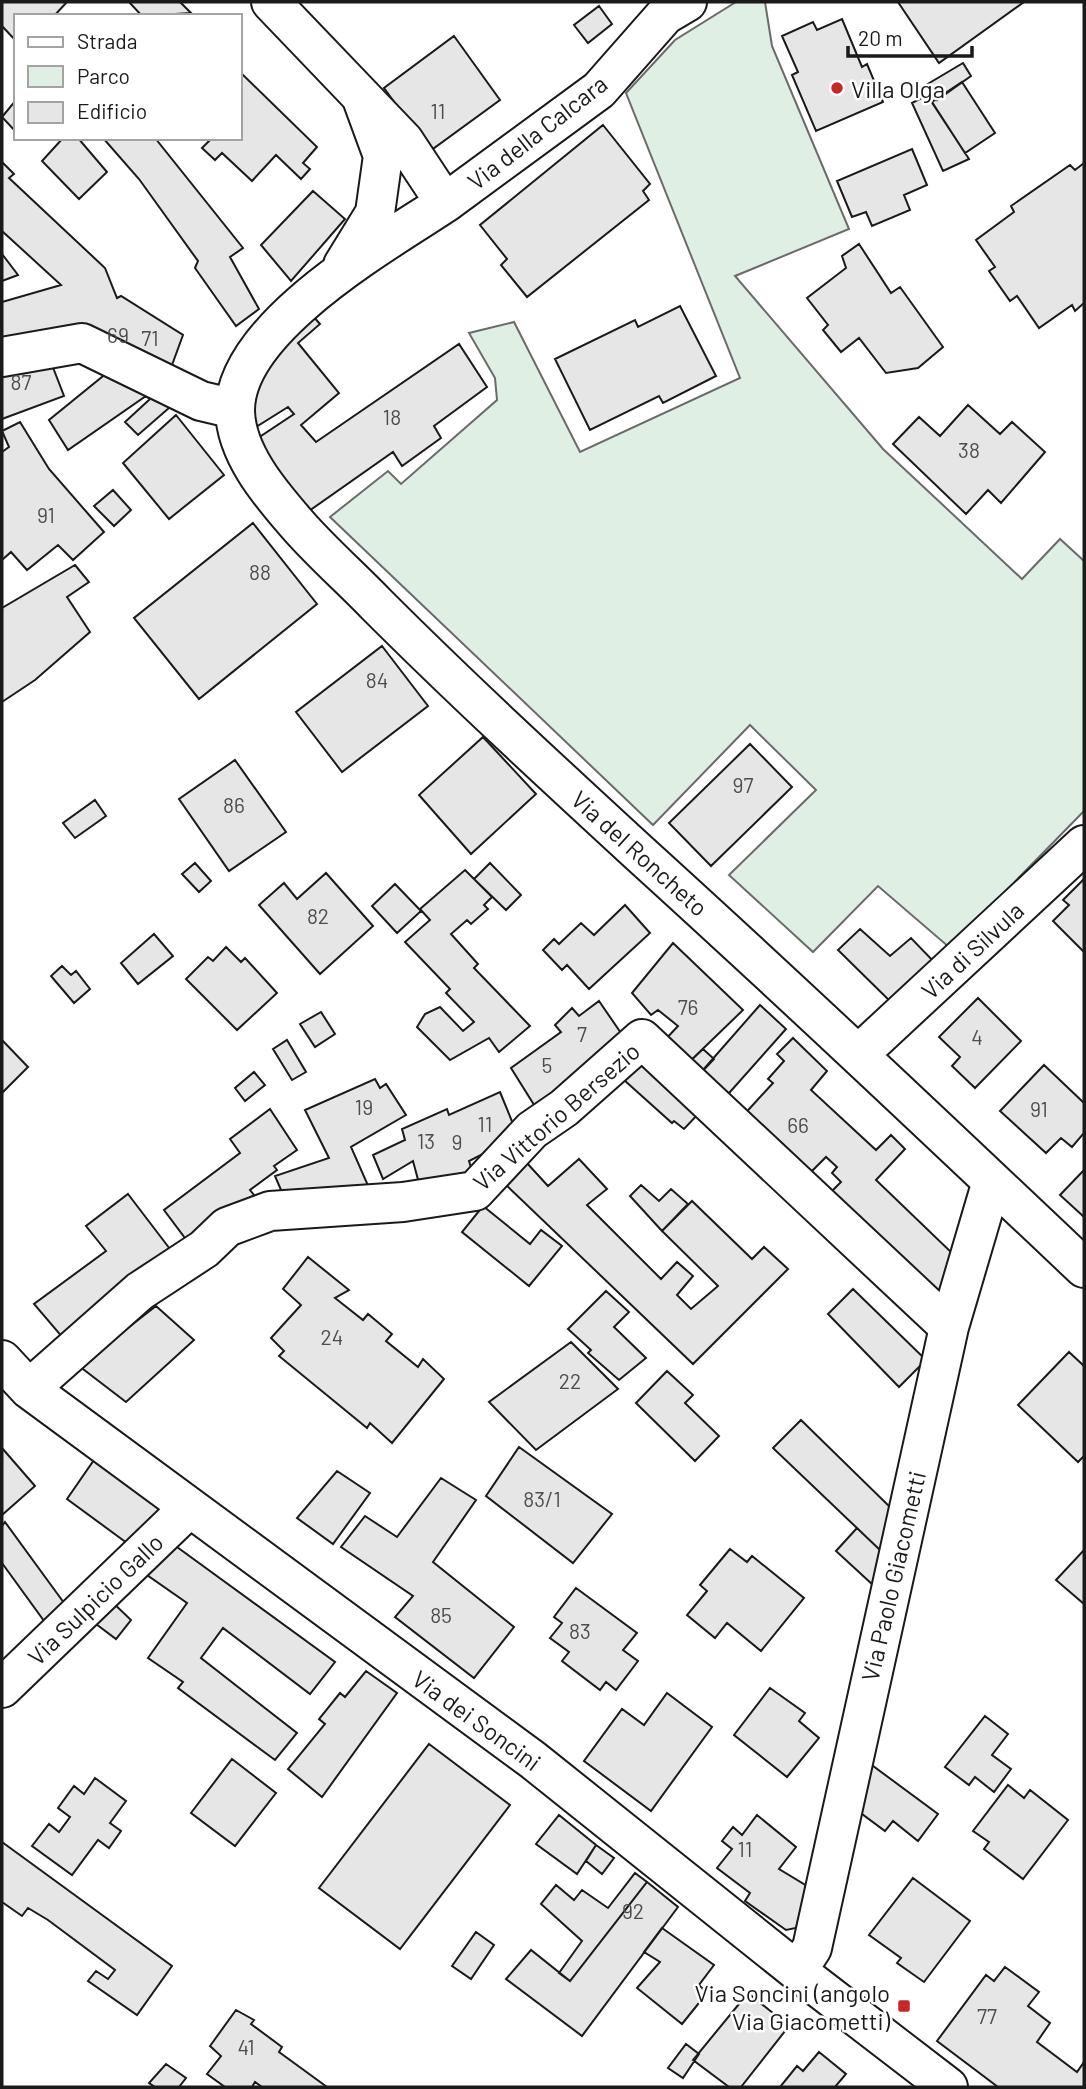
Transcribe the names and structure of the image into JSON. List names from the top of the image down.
{
  "streets": {
    "street": [
      "Via della Calcara",
      "Via del Roncheto",
      "Via di Silvula",
      "Via Vittorio Bersezio",
      "Via Paolo Giacometti",
      "Via Sulpicio Gallo",
      "Via dei Soncini"
    ]
  },
  "crossings": [
    ["Via della Calcara", "Via del Roncheto"],
    ["Via del Roncheto", "Via di Silvula"],
    ["Via del Roncheto", "Via Paolo Giacometti"],
    ["Via Vittorio Bersezio", "Via Paolo Giacometti"],
    ["Via Vittorio Bersezio", "Via dei Soncini"],
    ["Via Paolo Giacometti", "Via dei Soncini"],
    ["Via Sulpicio Gallo", "Via dei Soncini"]
  ],
  "places": {
    "other": ["Villa Olga"],
    "transit": ["Via Soncini (angolo Via Giacometti)"]
  },
  "house_numbers": [
    "11",
    "69",
    "71",
    "87",
    "18",
    "38",
    "91",
    "88",
    "84",
    "97",
    "86",
    "82",
    "76",
    "7",
    "4",
    "5",
    "19",
    "91",
    "11",
    "66",
    "13",
    "9",
    "24",
    "22",
    "83/1",
    "85",
    "83",
    "11",
    "92",
    "77",
    "41"
  ],
  "legend": ["Strada", "Parco", "Edificio"],
  "scale_bar": "20 m"
}
